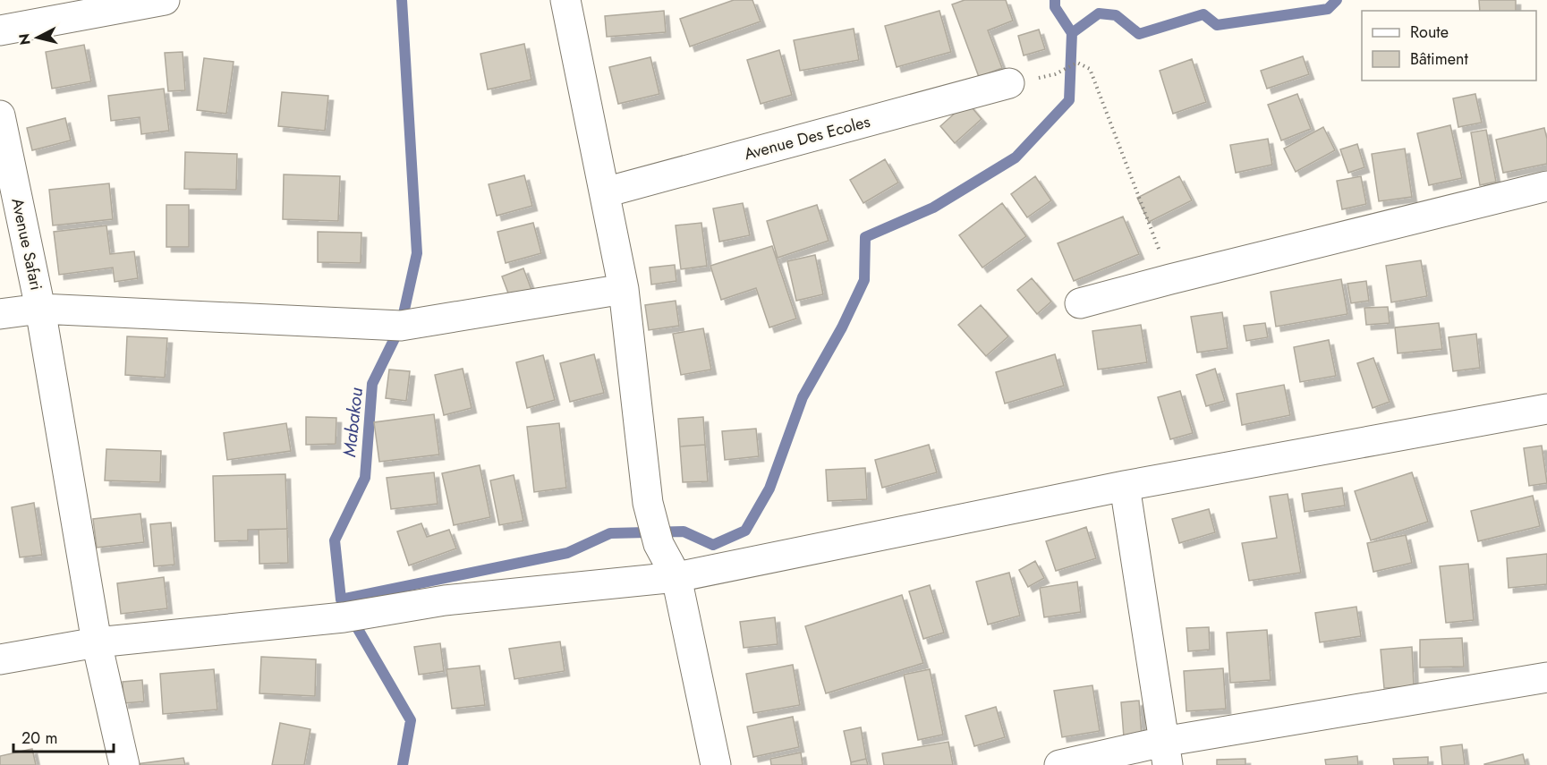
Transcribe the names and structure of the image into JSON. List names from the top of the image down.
{
  "streets": {
    "street": ["Avenue Des Ecoles", "Avenue Safari"]
  },
  "water": ["Mabakou"],
  "legend": ["Route", "Bâtiment"],
  "scale_bar": "20 m",
  "north": "left"
}
